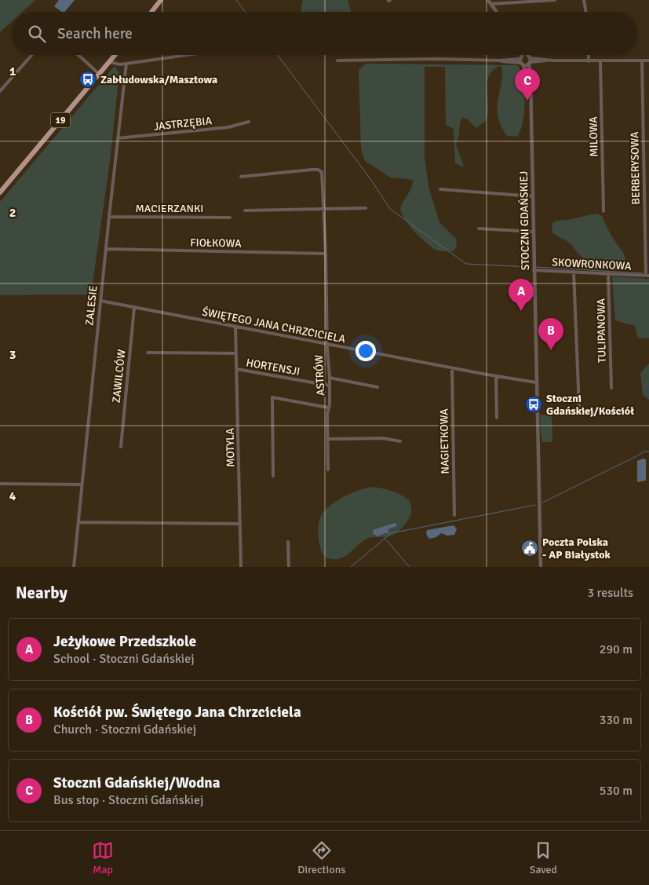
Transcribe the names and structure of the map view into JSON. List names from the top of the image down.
{
  "streets": {
    "highway": ["19"],
    "street": [
      "JASTRZĘBIA",
      "MILOWA",
      "BERBERYSOWA",
      "MACIERZANKI",
      "STOCZNI GDAŃSKIEJ",
      "FIOŁKOWA",
      "SKOWRONKOWA",
      "ZALESIE",
      "ŚWIĘTEGO JANA CHRZCICIELA",
      "TULIPANOWA",
      "HORTENSJI",
      "ASTRÓW",
      "ZAWILCÓW",
      "NAGIETKOWA",
      "MOTYLA"
    ]
  },
  "crossings": [
    ["JASTRZĘBIA", "ZALESIE"],
    ["BERBERYSOWA", "SKOWRONKOWA"],
    ["MACIERZANKI", "ZALESIE"],
    ["STOCZNI GDAŃSKIEJ", "SKOWRONKOWA"],
    ["STOCZNI GDAŃSKIEJ", "ŚWIĘTEGO JANA CHRZCICIELA"],
    ["FIOŁKOWA", "ZALESIE"],
    ["FIOŁKOWA", "ASTRÓW"],
    ["SKOWRONKOWA", "TULIPANOWA"],
    ["ZALESIE", "ŚWIĘTEGO JANA CHRZCICIELA"],
    ["ŚWIĘTEGO JANA CHRZCICIELA", "ASTRÓW"],
    ["ŚWIĘTEGO JANA CHRZCICIELA", "ZAWILCÓW"],
    ["ŚWIĘTEGO JANA CHRZCICIELA", "NAGIETKOWA"],
    ["ŚWIĘTEGO JANA CHRZCICIELA", "MOTYLA"],
    ["HORTENSJI", "ASTRÓW"],
    ["HORTENSJI", "MOTYLA"]
  ],
  "places": {
    "bus stop": ["Zabłudowska/Masztowa", "Stoczni Gdańskiej/Kościół"],
    "public building": ["Poczta Polska - AP Białystok"]
  },
  "page": {
    "search": "Search here",
    "pins": ["C", "A", "B"],
    "heading": ["Nearby", "3 results"],
    "list": [
      {
        "mark": "A",
        "name": "Jeżykowe Przedszkole",
        "note": "School · Stoczni Gdańskiej",
        "value": "290 m"
      },
      {
        "mark": "B",
        "name": "Kościół pw. Świętego Jana Chrzciciela",
        "note": "Church · Stoczni Gdańskiej",
        "value": "330 m"
      },
      {
        "mark": "C",
        "name": "Stoczni Gdańskiej/Wodna",
        "note": "Bus stop · Stoczni Gdańskiej",
        "value": "530 m"
      }
    ],
    "nav": ["Map", "Directions", "Saved"]
  },
  "grid": {
    "rows": [
      "1",
      "2",
      "3",
      "4"
    ]
  }
}
